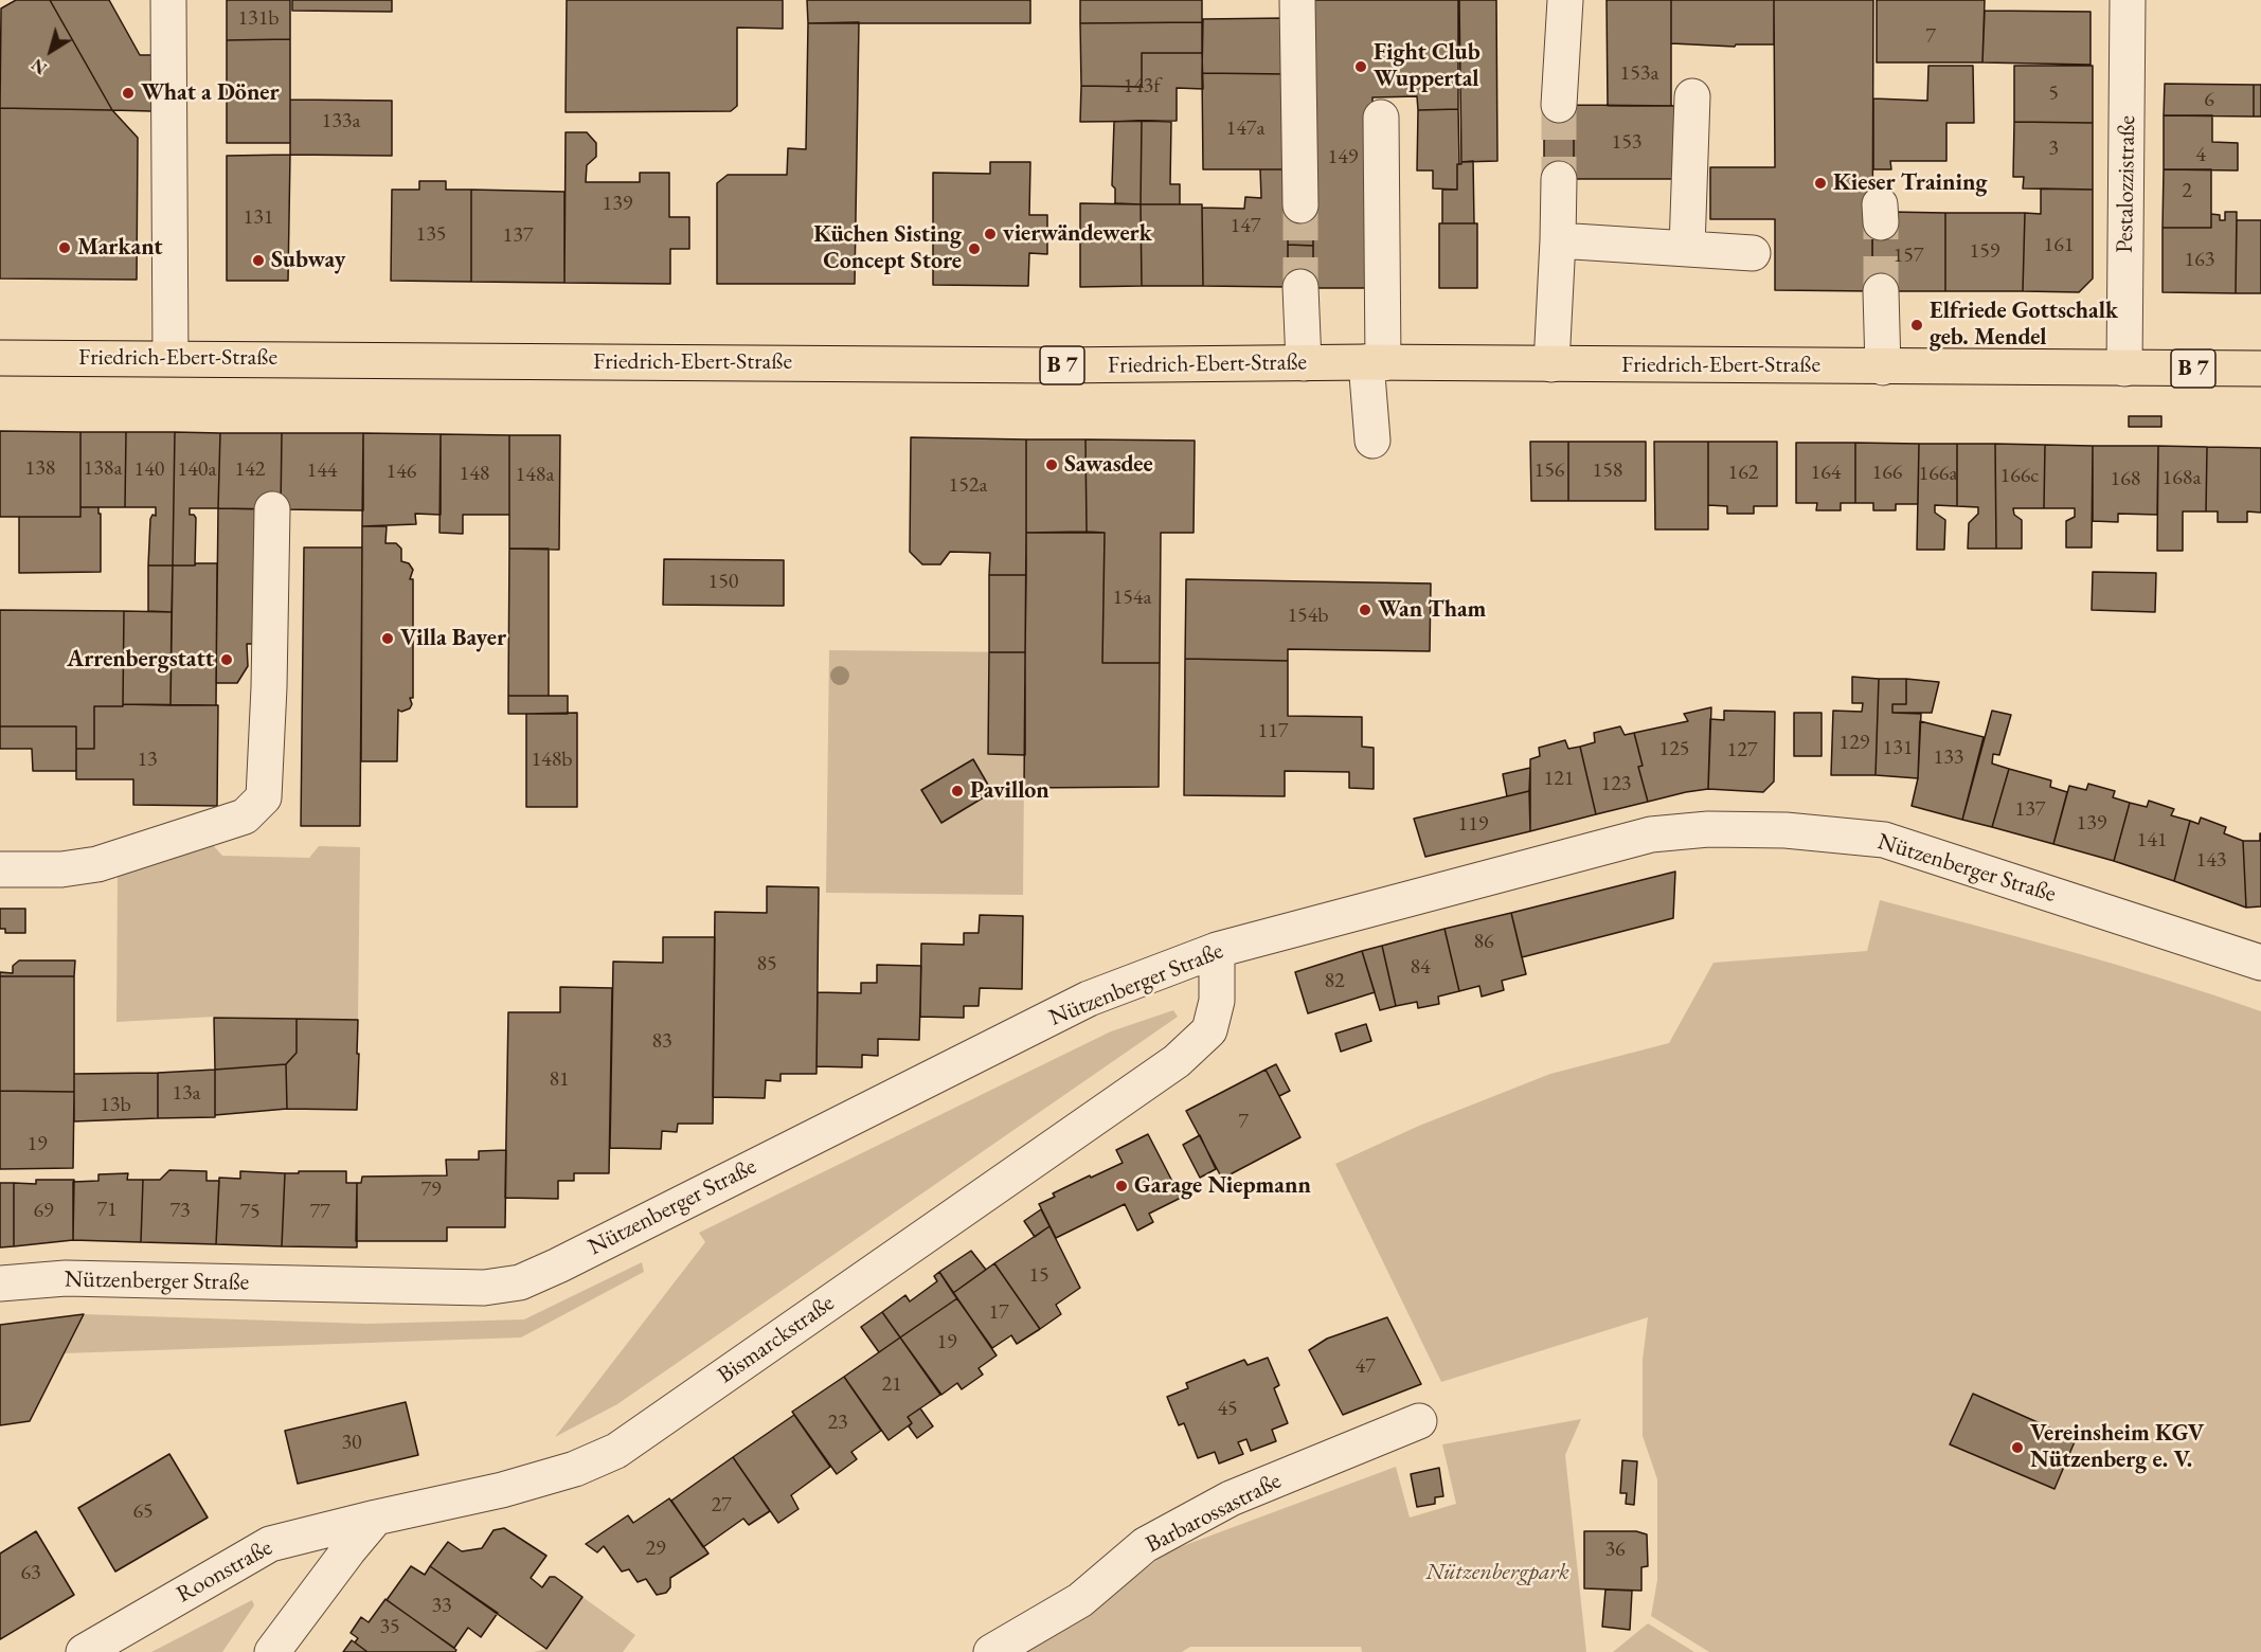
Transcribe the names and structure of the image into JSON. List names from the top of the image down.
{
  "streets": {
    "main road": ["Friedrich-Ebert-Straße", "B 7"],
    "street": [
      "Pestalozzistraße",
      "Nützenberger Straße",
      "Bismarckstraße",
      "Barbarossastraße",
      "Roonstraße"
    ]
  },
  "crossings": [
    ["Pestalozzistraße", "Friedrich-Ebert-Straße"],
    ["Nützenberger Straße", "Bismarckstraße"],
    ["Bismarckstraße", "Roonstraße"]
  ],
  "parks": ["Nützenbergpark"],
  "places": [
    "Fight Club Wuppertal",
    "What a Döner",
    "Kieser Training",
    "vierwändewerk",
    "Markant",
    "Küchen Sisting Concept Store",
    "Subway",
    "Elfriede Gottschalk geb. Mendel",
    "Sawasdee",
    "Wan Tham",
    "Villa Bayer",
    "Arrenbergstatt",
    "Pavillon",
    "Garage Niepmann",
    "Vereinsheim KGV Nützenberg e. V."
  ],
  "house_numbers": [
    "131b",
    "7",
    "153a",
    "143f",
    "5",
    "6",
    "133a",
    "147a",
    "153",
    "3",
    "4",
    "149",
    "2",
    "139",
    "131",
    "147",
    "135",
    "137",
    "161",
    "159",
    "157",
    "163",
    "138",
    "138a",
    "140",
    "140a",
    "142",
    "144",
    "156",
    "158",
    "146",
    "162",
    "164",
    "166",
    "148",
    "166a",
    "148a",
    "166c",
    "168a",
    "168",
    "152a",
    "150",
    "154a",
    "154b",
    "117",
    "129",
    "131",
    "125",
    "127",
    "133",
    "13",
    "148b",
    "121",
    "123",
    "137",
    "139",
    "119",
    "141",
    "143",
    "86",
    "85",
    "84",
    "82",
    "83",
    "81",
    "13a",
    "13b",
    "7",
    "19",
    "79",
    "71",
    "69",
    "73",
    "75",
    "77",
    "15",
    "17",
    "19",
    "47",
    "21",
    "45",
    "23",
    "30",
    "27",
    "65",
    "29",
    "36",
    "63",
    "33",
    "35"
  ],
  "north": "bottom left"
}
